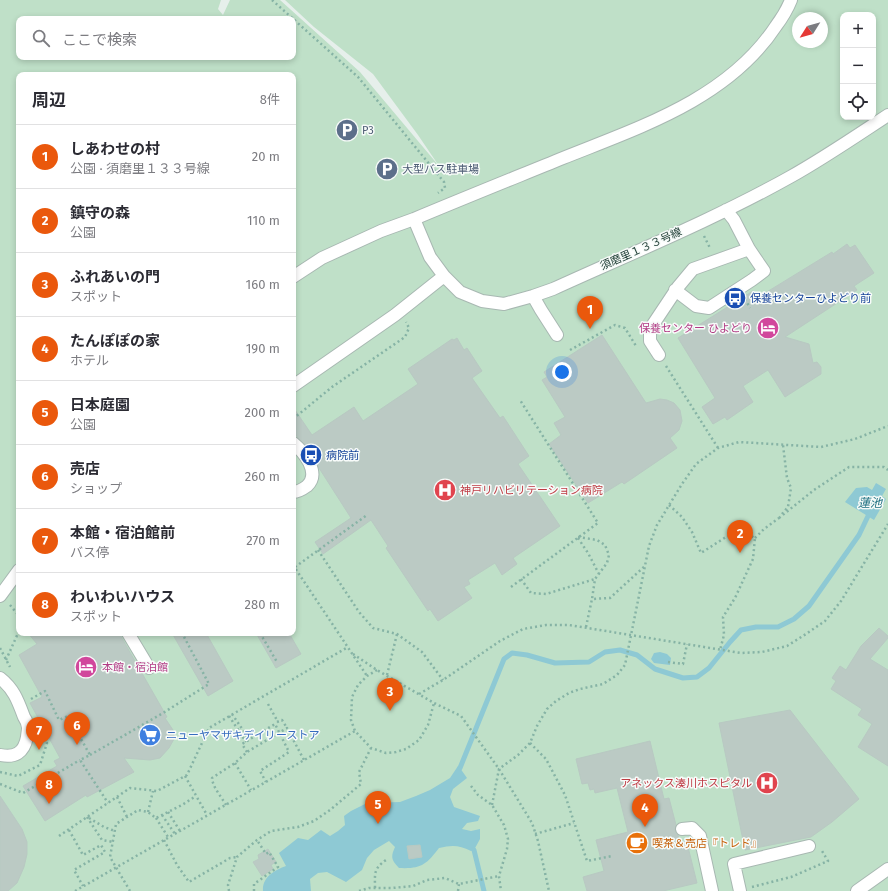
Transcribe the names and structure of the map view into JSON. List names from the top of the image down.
{
  "streets": {
    "street": ["須磨里１３３号線"]
  },
  "water": ["蓮池"],
  "places": {
    "parking": ["P3", "大型バス駐車場"],
    "bus stop": ["保養センターひよどり前", "病院前"],
    "hotel": ["保養センター ひよどり", "本館・宿泊館"],
    "hospital": ["神戸リハビリテーション病院", "アネックス湊川ホスピタル"],
    "supermarket": ["ニューヤマザキデイリーストア"],
    "cafe": ["喫茶＆売店『トレド』"]
  },
  "north": "bottom left",
  "page": {
    "map_buttons": ["+", "−"],
    "search": "ここで検索",
    "heading": ["周辺", "8件"],
    "list": [
      {
        "mark": "1",
        "name": "しあわせの村",
        "note": "公園 · 須磨里１３３号線",
        "value": "20 m"
      },
      {
        "mark": "2",
        "name": "鎮守の森",
        "note": "公園",
        "value": "110 m"
      },
      {
        "mark": "3",
        "name": "ふれあいの門",
        "note": "スポット",
        "value": "160 m"
      },
      {
        "mark": "4",
        "name": "たんぽぽの家",
        "note": "ホテル",
        "value": "190 m"
      },
      {
        "mark": "5",
        "name": "日本庭園",
        "note": "公園",
        "value": "200 m"
      },
      {
        "mark": "6",
        "name": "売店",
        "note": "ショップ",
        "value": "260 m"
      },
      {
        "mark": "7",
        "name": "本館・宿泊館前",
        "note": "バス停",
        "value": "270 m"
      },
      {
        "mark": "8",
        "name": "わいわいハウス",
        "note": "スポット",
        "value": "280 m"
      }
    ],
    "pins": [
      "1",
      "2",
      "3",
      "6",
      "7",
      "8",
      "5",
      "4"
    ]
  }
}
